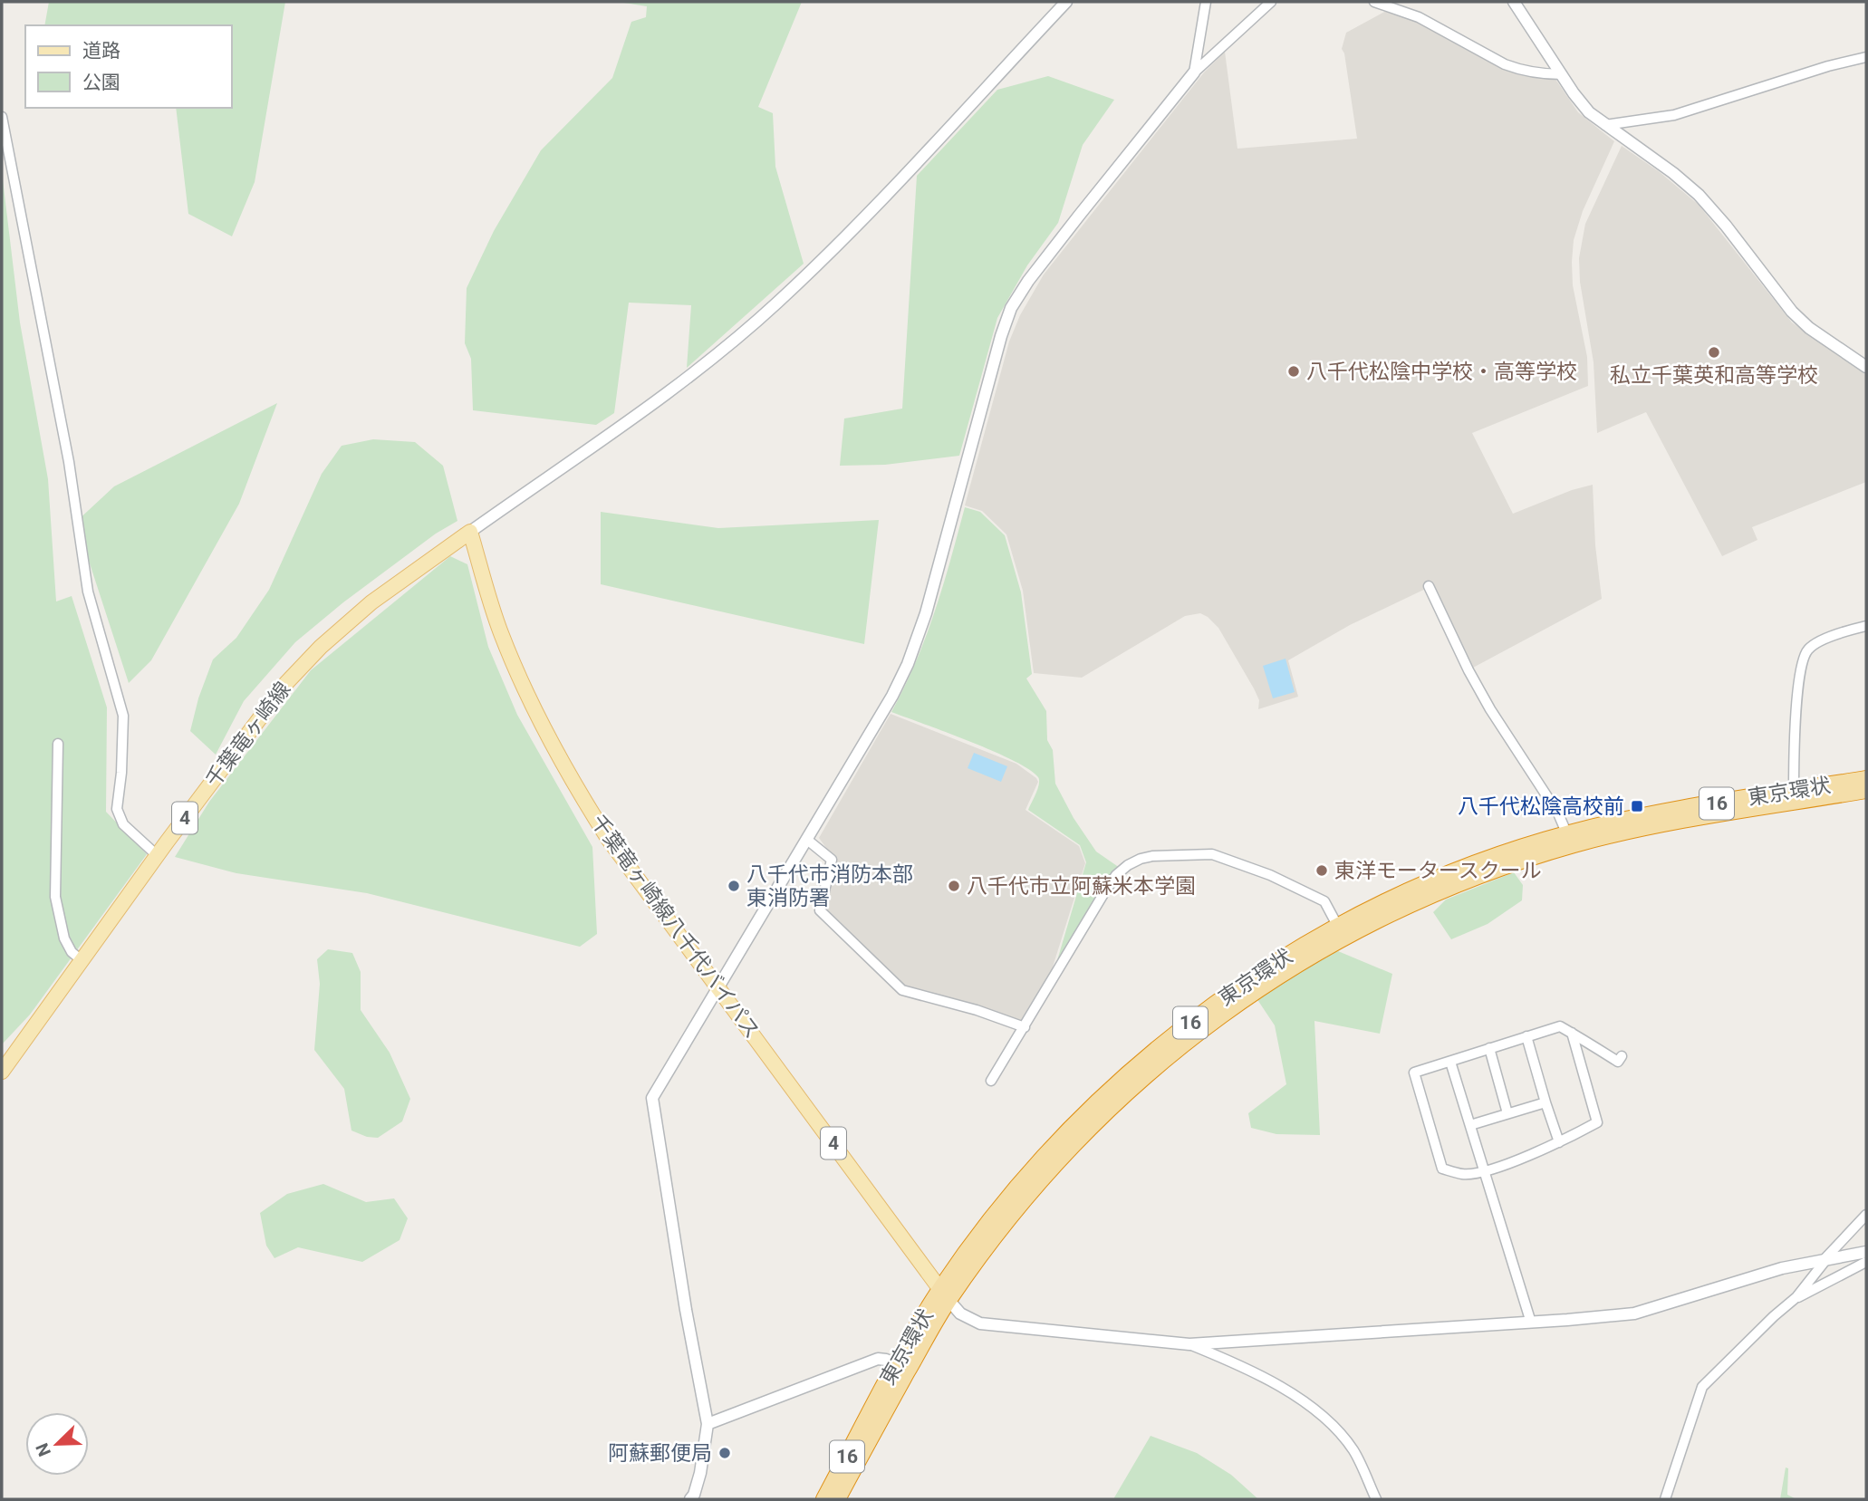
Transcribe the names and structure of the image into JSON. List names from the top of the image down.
{
  "streets": {
    "highway": ["東京環状", "16"],
    "main road": ["千葉竜ヶ崎線", "4", "千葉竜ヶ崎線八千代バイパス"]
  },
  "crossings": [
    ["千葉竜ヶ崎線", "千葉竜ヶ崎線八千代バイパス"],
    ["東京環状", "千葉竜ヶ崎線八千代バイパス"]
  ],
  "places": {
    "other": [
      "私立千葉英和高等学校",
      "八千代松陰中学校・高等学校",
      "東洋モータースクール",
      "八千代市消防本部 東消防署",
      "八千代市立阿蘇米本学園",
      "阿蘇郵便局"
    ],
    "transit": ["八千代松陰高校前"]
  },
  "legend": ["道路", "公園"],
  "north": "bottom left"
}
